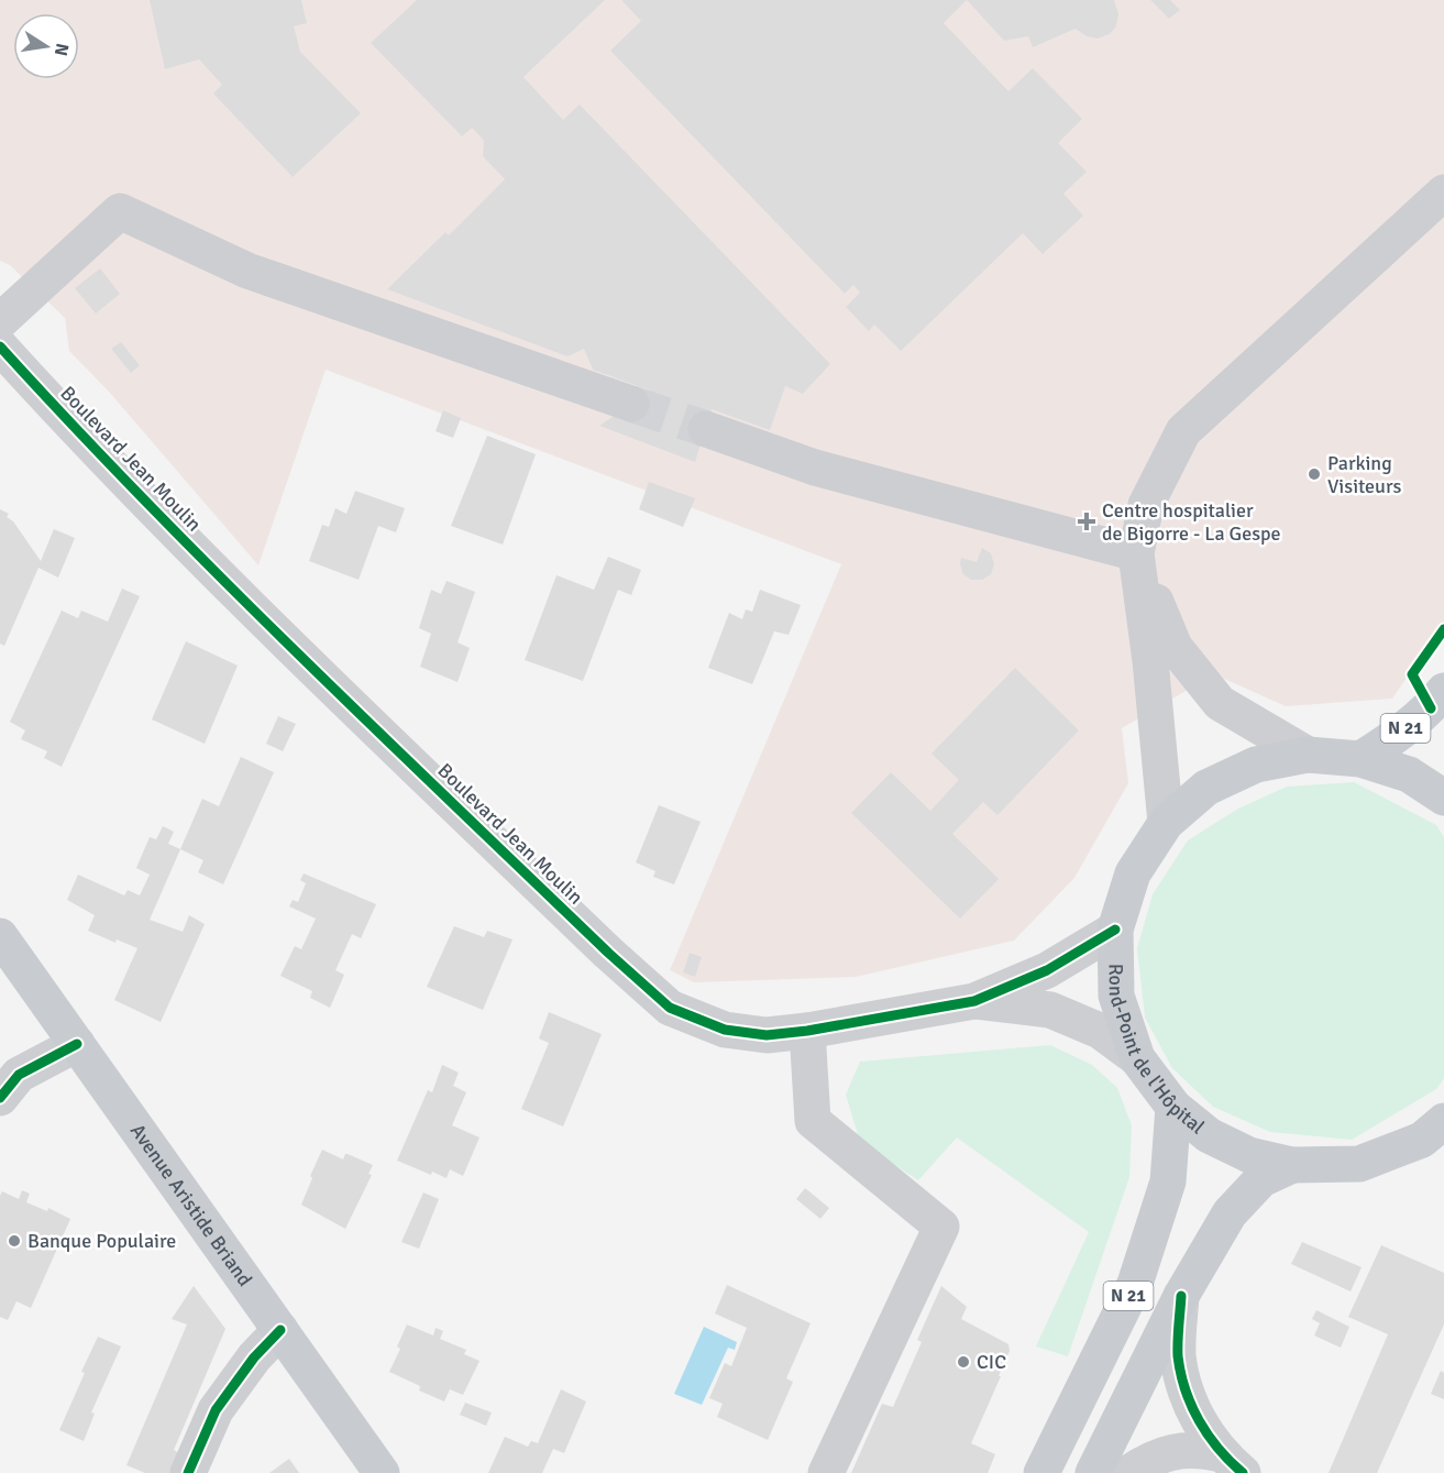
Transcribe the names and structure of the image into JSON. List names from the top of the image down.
{
  "streets": {
    "main road": ["N 21", "Rond-Point de l'Hôpital", "Avenue Aristide Briand"],
    "street": ["Boulevard Jean Moulin"]
  },
  "crossings": [
    ["Boulevard Jean Moulin", "Rond-Point de l'Hôpital"],
    ["N 21", "Rond-Point de l'Hôpital"]
  ],
  "places": {
    "other": ["Parking Visiteurs", "Banque Populaire", "CIC"],
    "health": ["Centre hospitalier de Bigorre - La Gespe"]
  },
  "north": "right"
}
